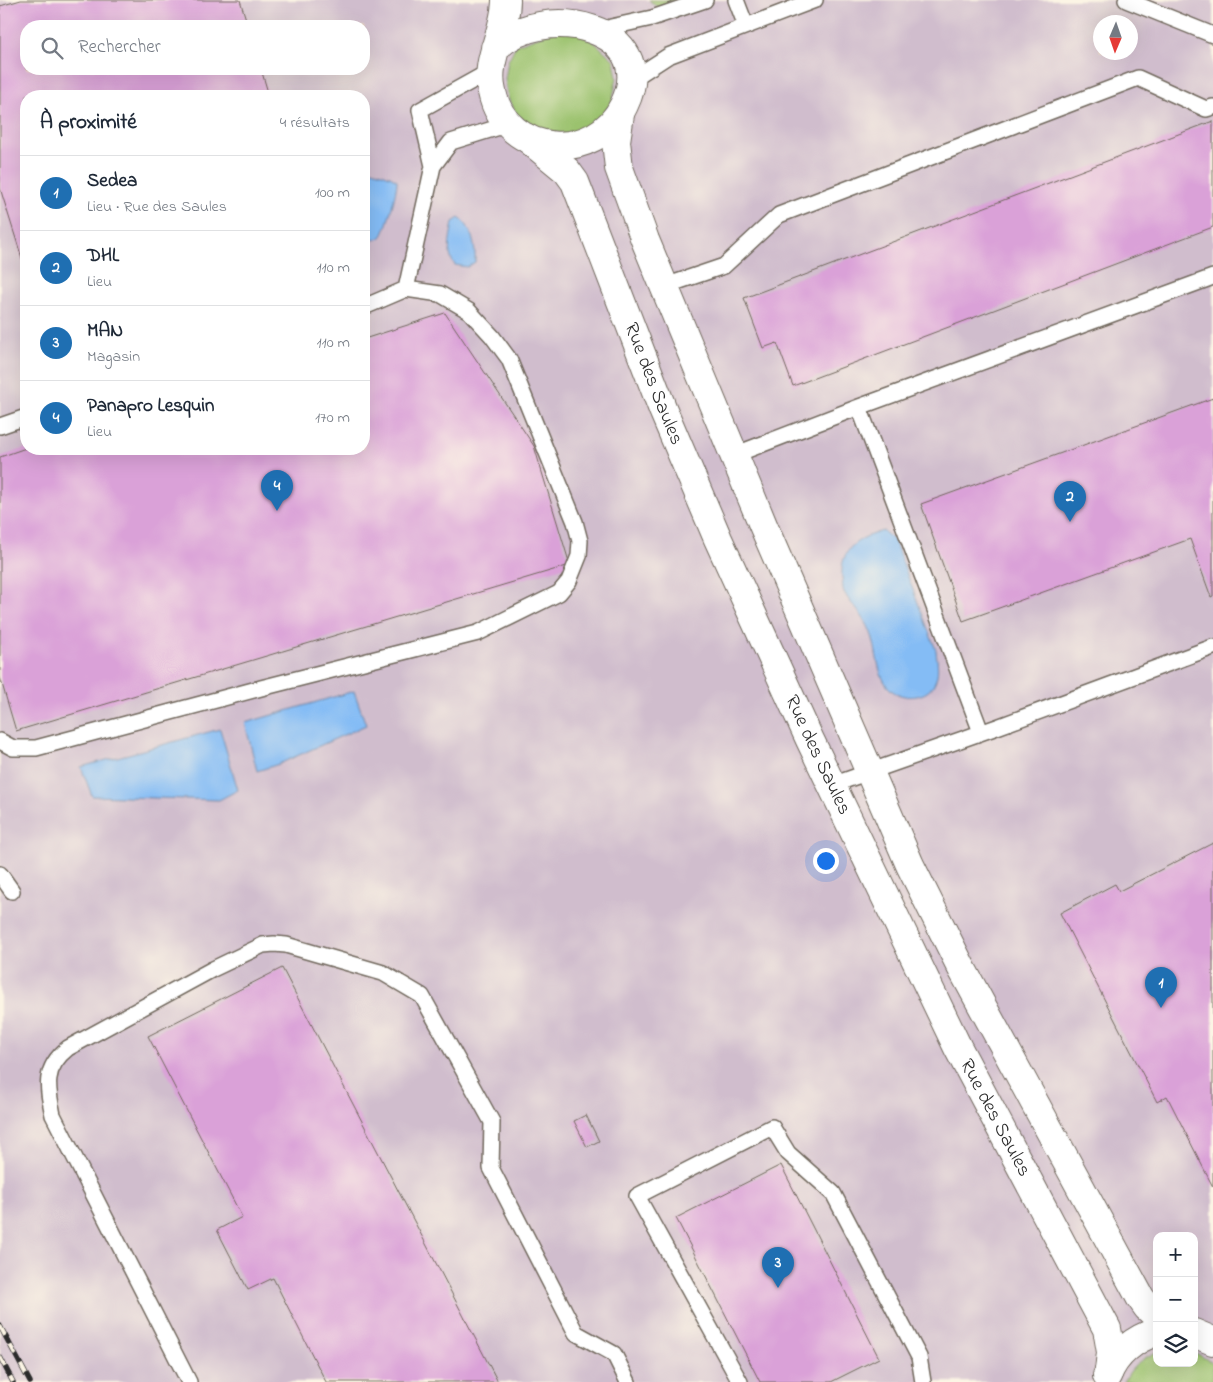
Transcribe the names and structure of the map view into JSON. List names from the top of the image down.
{
  "streets": {
    "street": ["Rue des Saules"]
  },
  "north": "bottom",
  "page": {
    "search": "Rechercher",
    "heading": ["À proximité", "4 résultats"],
    "list": [
      {
        "mark": "1",
        "name": "Sedea",
        "note": "Lieu · Rue des Saules",
        "value": "100 m"
      },
      {
        "mark": "2",
        "name": "DHL",
        "note": "Lieu",
        "value": "110 m"
      },
      {
        "mark": "3",
        "name": "MAN",
        "note": "Magasin",
        "value": "110 m"
      },
      {
        "mark": "4",
        "name": "Panapro Lesquin",
        "note": "Lieu",
        "value": "170 m"
      }
    ],
    "pins": [
      "4",
      "2",
      "1",
      "3"
    ],
    "map_buttons": ["+", "−"]
  }
}
